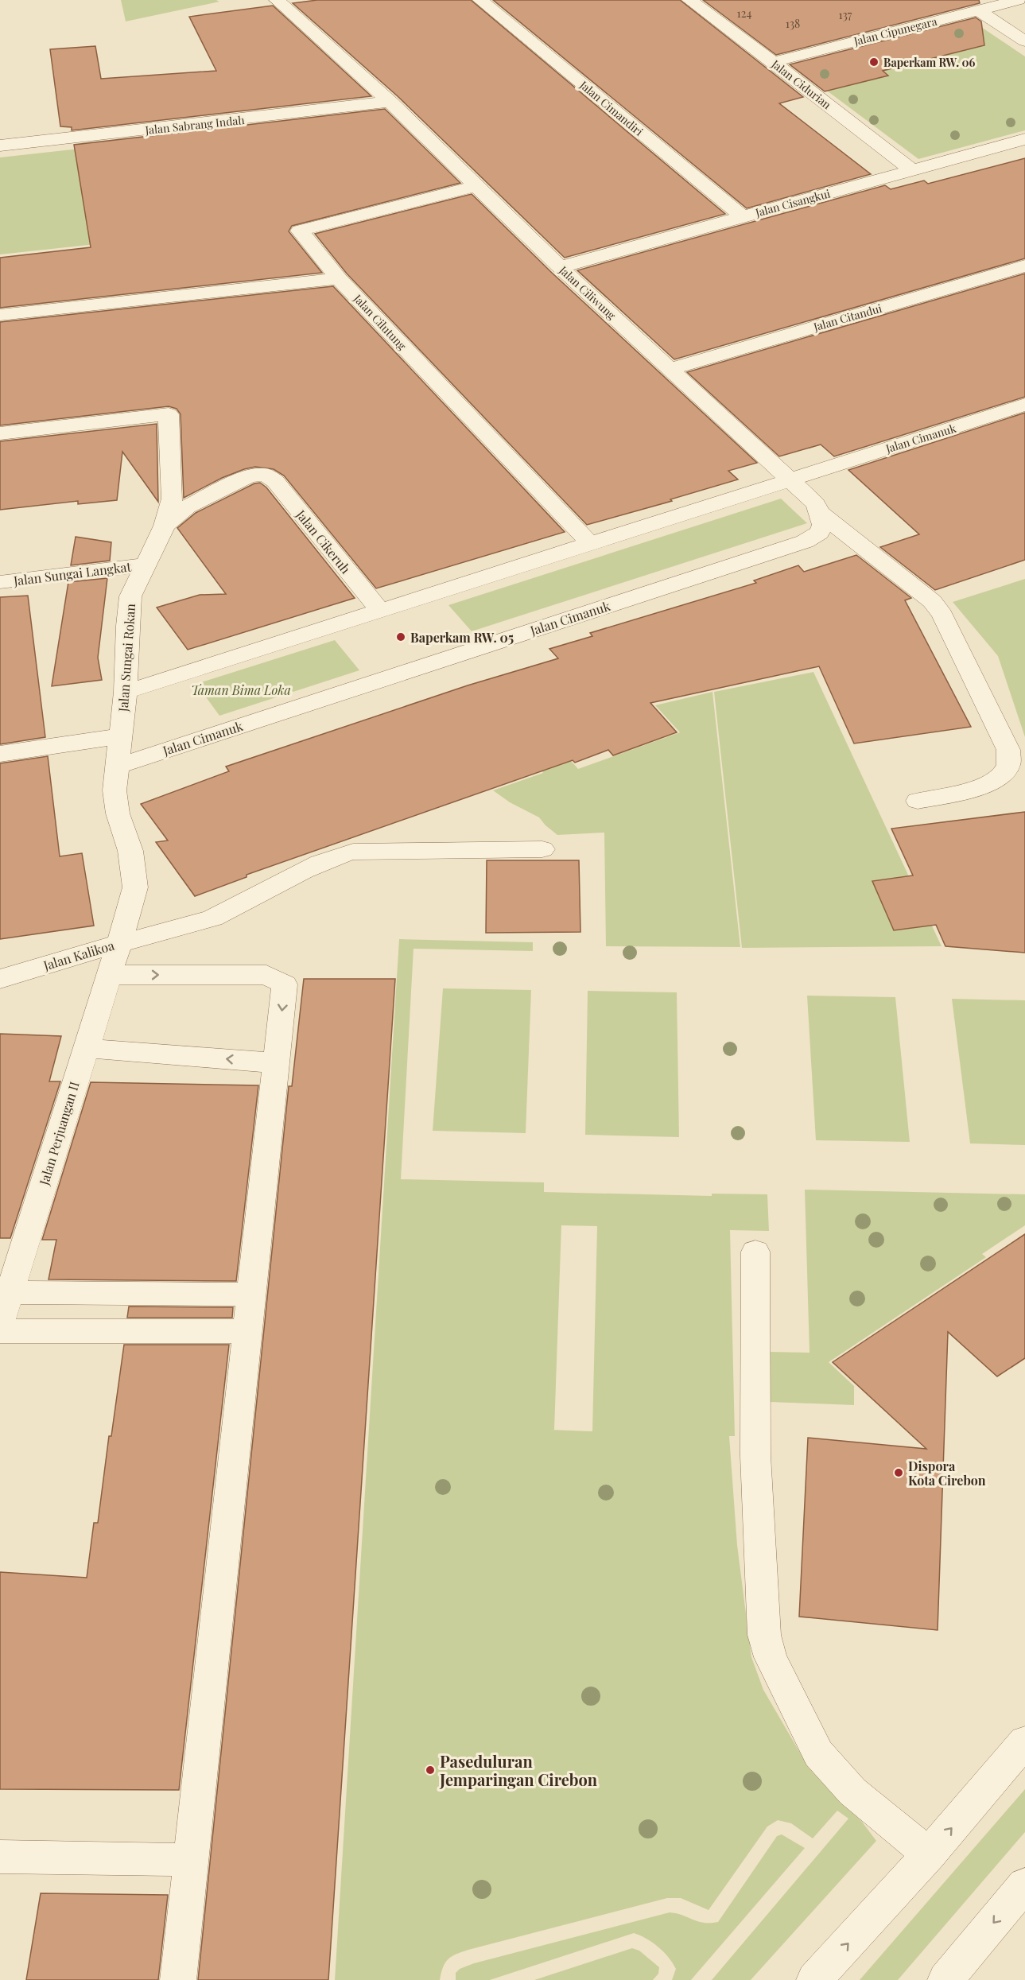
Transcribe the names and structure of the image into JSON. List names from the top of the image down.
{
  "streets": {
    "street": [
      "Jalan Cipunegara",
      "Jalan Cidurian",
      "Jalan Cimandiri",
      "Jalan Sabrang Indah",
      "Jalan Cisangkui",
      "Jalan Ciliwung",
      "Jalan Citandui",
      "Jalan Cilutung",
      "Jalan Cimanuk",
      "Jalan Cikeruh",
      "Jalan Sungai Langkat",
      "Jalan Sungai Rokan",
      "Jalan Kalikoa",
      "Jalan Perjuangan II"
    ]
  },
  "crossings": [
    ["Jalan Cipunegara", "Jalan Cidurian"],
    ["Jalan Cidurian", "Jalan Cisangkui"],
    ["Jalan Cimandiri", "Jalan Cisangkui"],
    ["Jalan Sabrang Indah", "Jalan Ciliwung"],
    ["Jalan Cisangkui", "Jalan Ciliwung"],
    ["Jalan Ciliwung", "Jalan Citandui"],
    ["Jalan Ciliwung", "Jalan Cilutung"],
    ["Jalan Ciliwung", "Jalan Cimanuk"],
    ["Jalan Cilutung", "Jalan Cimanuk"],
    ["Jalan Cimanuk", "Jalan Cikeruh"],
    ["Jalan Cimanuk", "Jalan Sungai Rokan"],
    ["Jalan Cimanuk", "Jalan Kalikoa"],
    ["Jalan Cikeruh", "Jalan Sungai Rokan"],
    ["Jalan Sungai Langkat", "Jalan Sungai Rokan"],
    ["Jalan Sungai Rokan", "Jalan Kalikoa"],
    ["Jalan Kalikoa", "Jalan Perjuangan II"]
  ],
  "parks": ["Taman Bima Loka"],
  "places": [
    "Baperkam RW. 06",
    "Baperkam RW. 05",
    "Dispora Kota Cirebon",
    "Paseduluran Jemparingan Cirebon"
  ],
  "house_numbers": ["124", "137", "138"]
}
